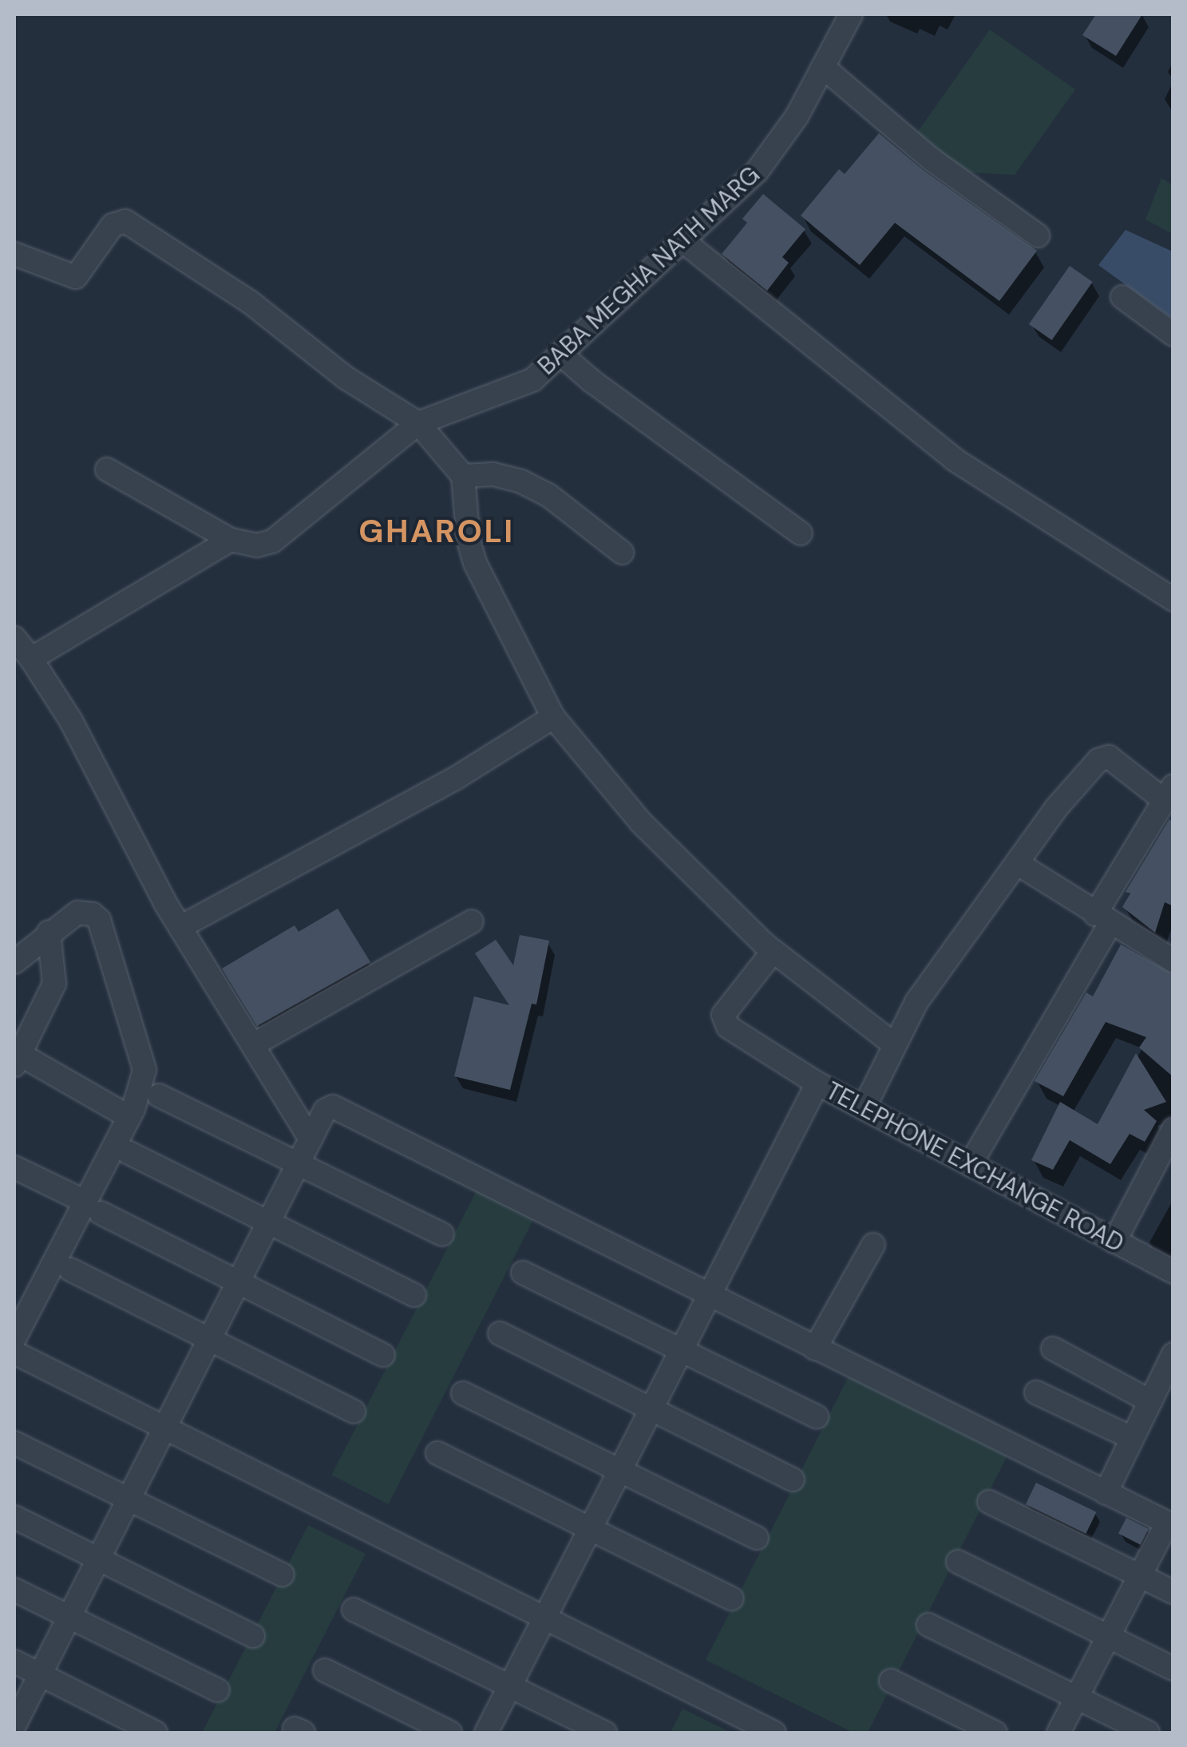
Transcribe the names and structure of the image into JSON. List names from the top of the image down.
{
  "streets": {
    "street": ["BABA MEGHA NATH MARG", "TELEPHONE EXCHANGE ROAD"]
  },
  "districts": ["GHAROLI"]
}
